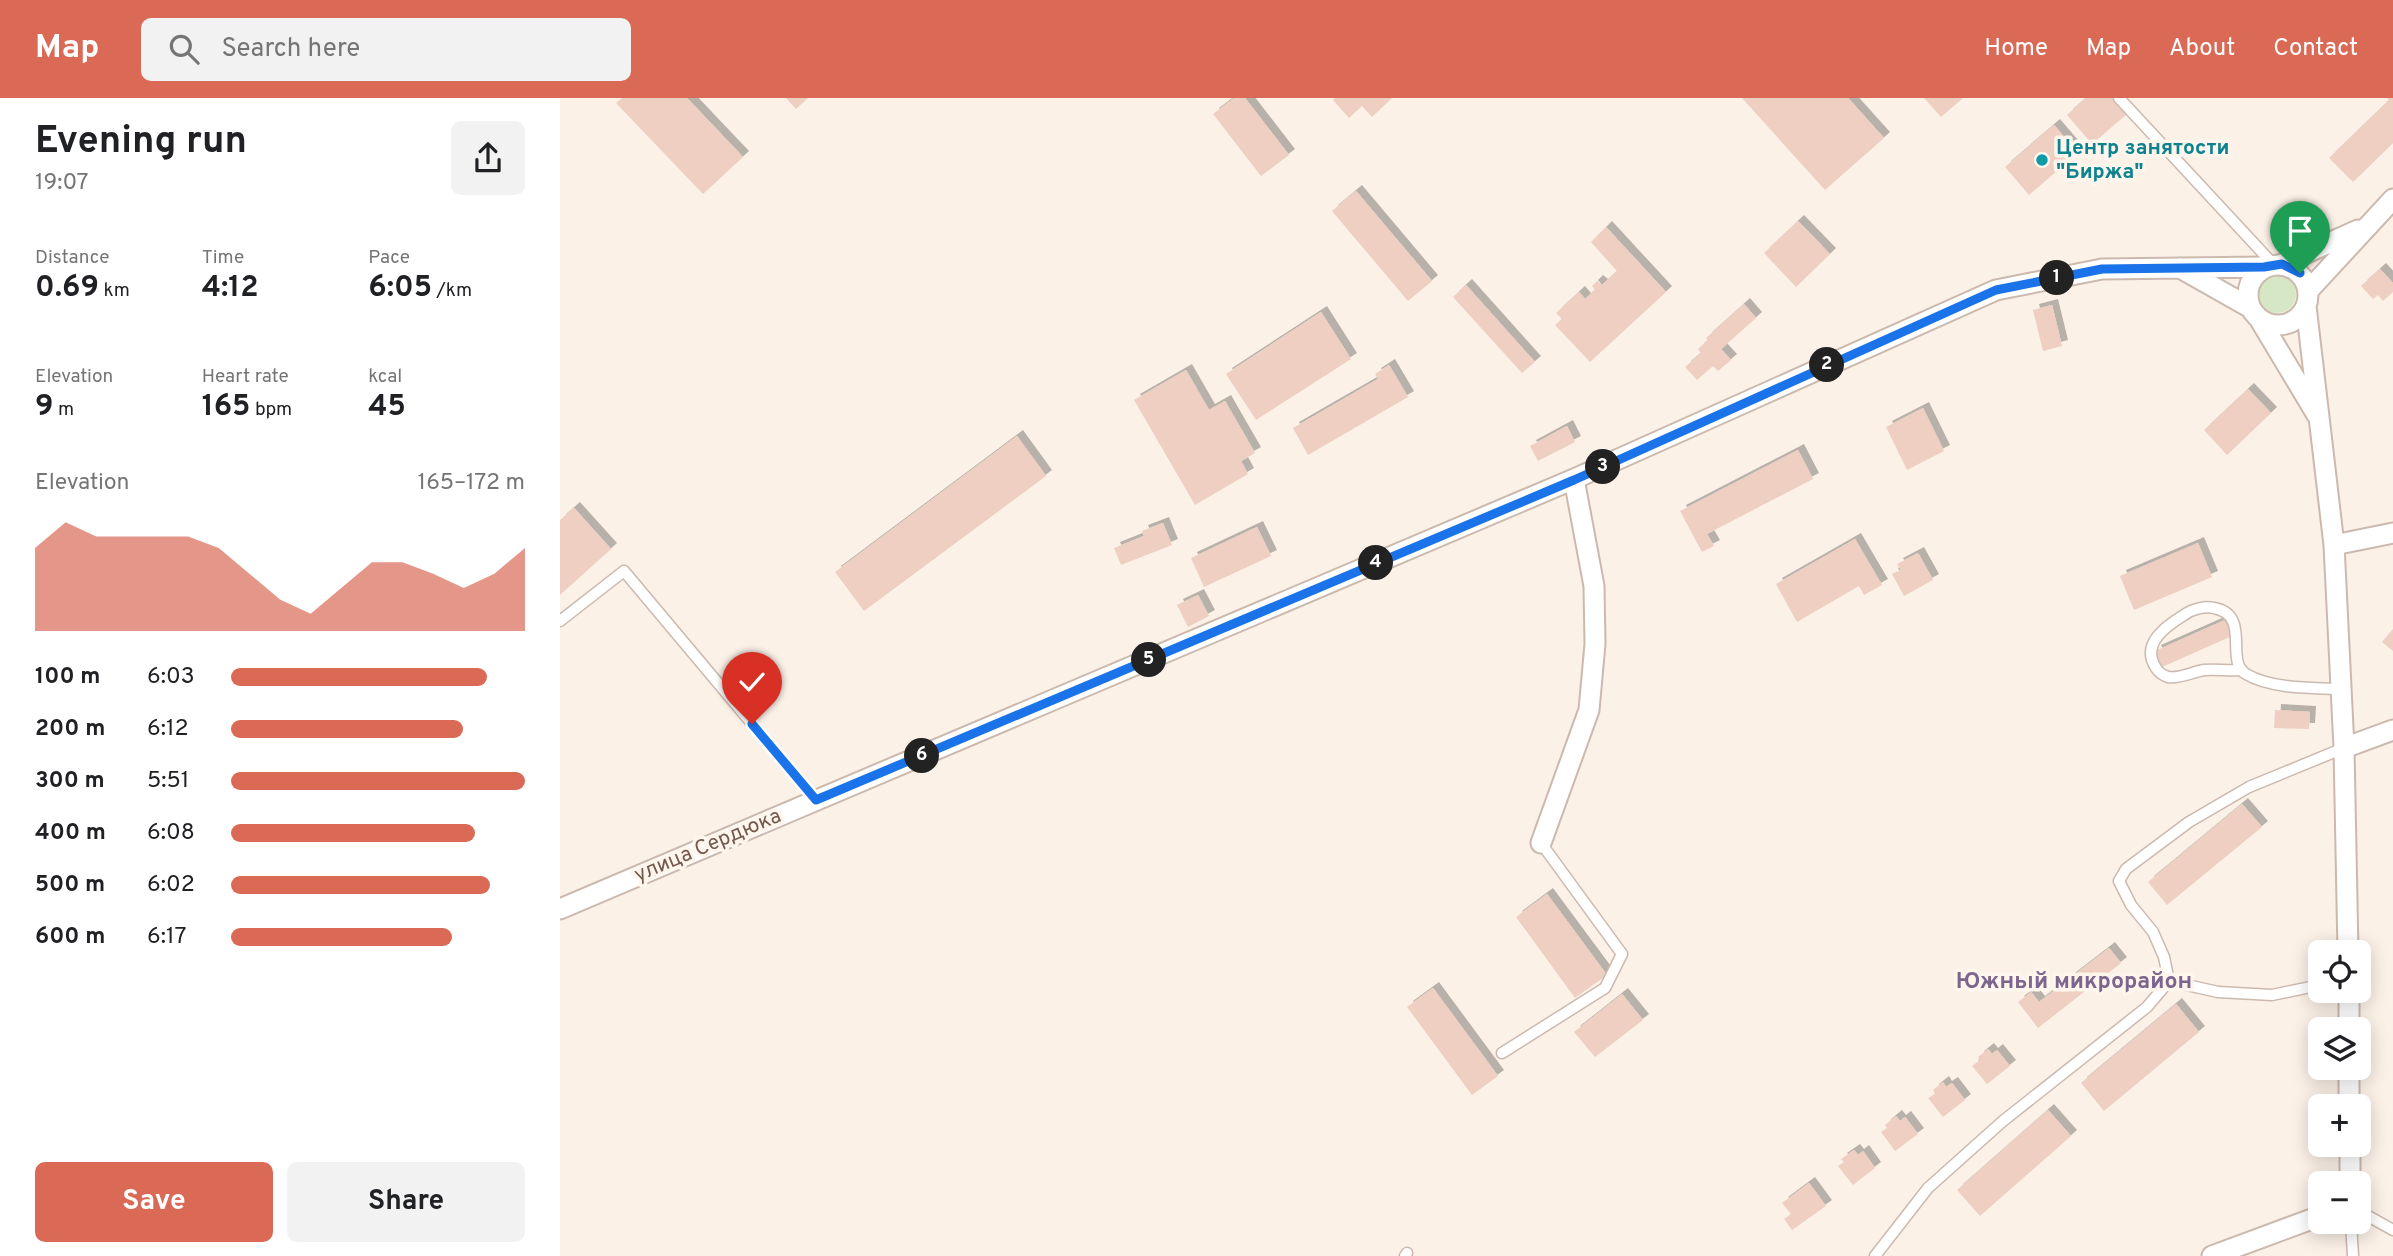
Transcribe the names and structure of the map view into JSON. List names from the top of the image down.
{
  "streets": {
    "street": ["улица Сердюка"]
  },
  "districts": ["Южный микрорайон"],
  "places": ["Центр занятости \"Биржа\""],
  "page": {
    "header": "Map",
    "search": "Search here",
    "nav": [
      "Home",
      "Map",
      "About",
      "Contact"
    ],
    "heading": ["Evening run", "19:07"],
    "stats": [
      ["Distance", "0.69 km"],
      ["Time", "4:12"],
      ["Pace", "6:05 /km"],
      ["Elevation", "9 m"],
      ["Heart rate", "165 bpm"],
      ["kcal", "45"]
    ],
    "pins": [
      "1",
      "2",
      "3",
      "4",
      "5",
      "6"
    ],
    "chart": ["Elevation", "165–172 m"],
    "list": [
      {
        "name": "100 m",
        "note": "6:03"
      },
      {
        "name": "200 m",
        "note": "6:12"
      },
      {
        "name": "300 m",
        "note": "5:51"
      },
      {
        "name": "400 m",
        "note": "6:08"
      },
      {
        "name": "500 m",
        "note": "6:02"
      },
      {
        "name": "600 m",
        "note": "6:17"
      }
    ],
    "map_buttons": ["+", "−"],
    "buttons": ["Save", "Share"]
  }
}
